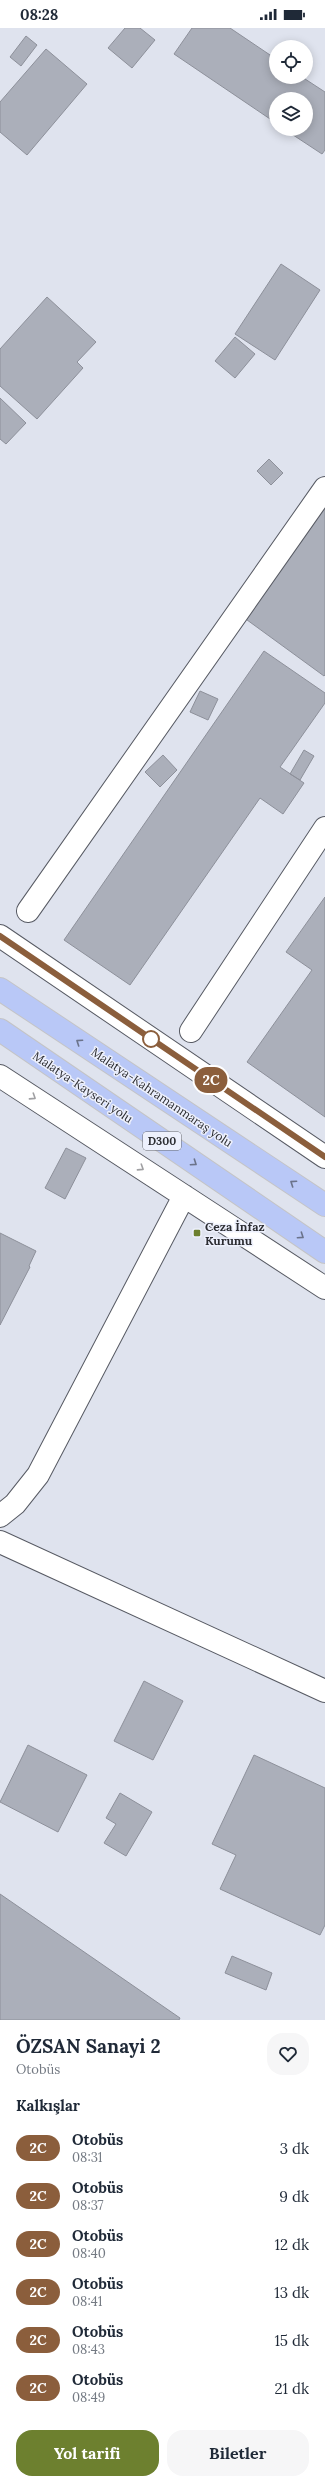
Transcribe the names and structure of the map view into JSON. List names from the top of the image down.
{
  "streets": {
    "highway": ["Malatya-Kayseri yolu", "Malatya-Kahramanmaraş yolu", "D300"]
  },
  "one_way": ["Malatya-Kayseri yolu", "Malatya-Kahramanmaraş yolu"],
  "places": {
    "transit": ["Ceza İnfaz Kurumu"]
  },
  "lines": ["bus line 2C"],
  "page": {
    "status": "08:28",
    "on_map": "2C",
    "heading": [
      ["ÖZSAN Sanayi 2", "Otobüs"],
      "Kalkışlar"
    ],
    "list": [
      {
        "mark": "2C",
        "name": "Otobüs",
        "note": "08:31",
        "value": "3 dk"
      },
      {
        "mark": "2C",
        "name": "Otobüs",
        "note": "08:37",
        "value": "9 dk"
      },
      {
        "mark": "2C",
        "name": "Otobüs",
        "note": "08:40",
        "value": "12 dk"
      },
      {
        "mark": "2C",
        "name": "Otobüs",
        "note": "08:41",
        "value": "13 dk"
      },
      {
        "mark": "2C",
        "name": "Otobüs",
        "note": "08:43",
        "value": "15 dk"
      },
      {
        "mark": "2C",
        "name": "Otobüs",
        "note": "08:49",
        "value": "21 dk"
      }
    ],
    "buttons": ["Yol tarifi", "Biletler"]
  }
}
